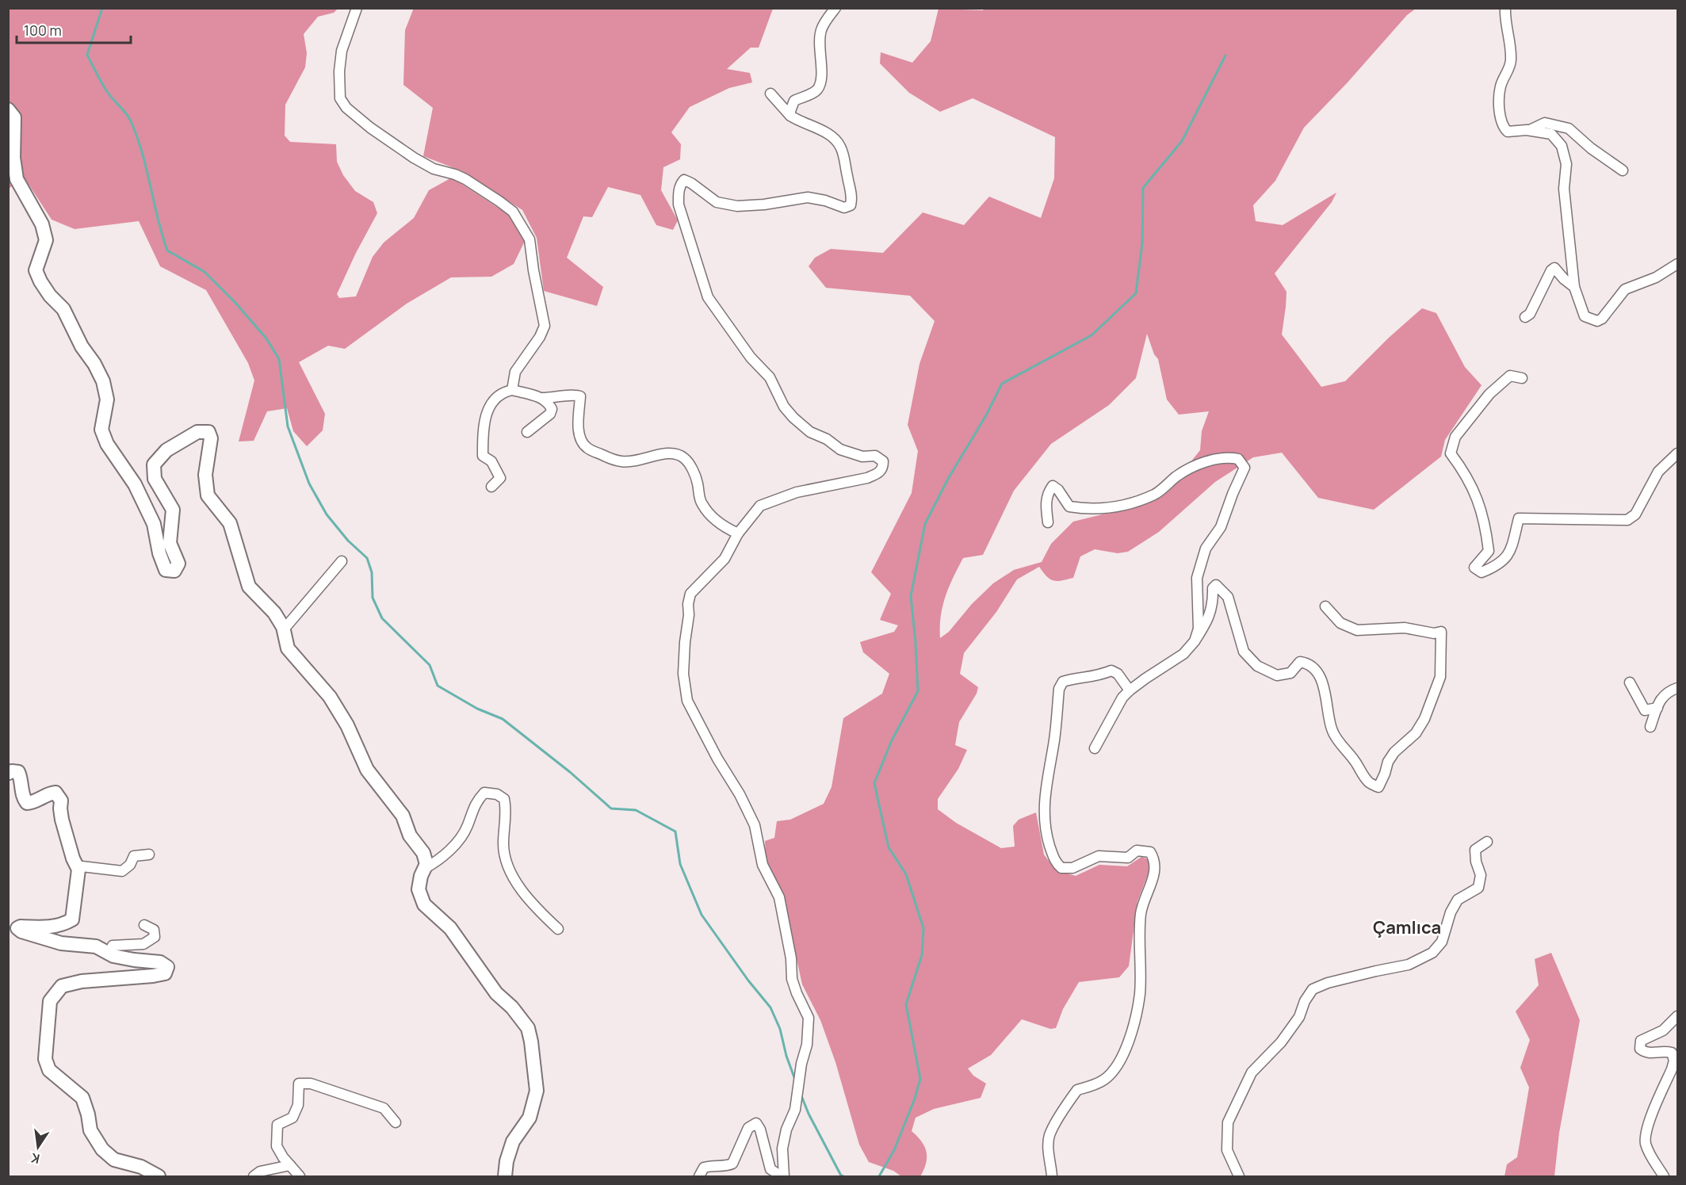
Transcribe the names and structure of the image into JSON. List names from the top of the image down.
{
  "districts": ["Çamlıca"],
  "scale_bar": "100 m",
  "north": "bottom"
}
